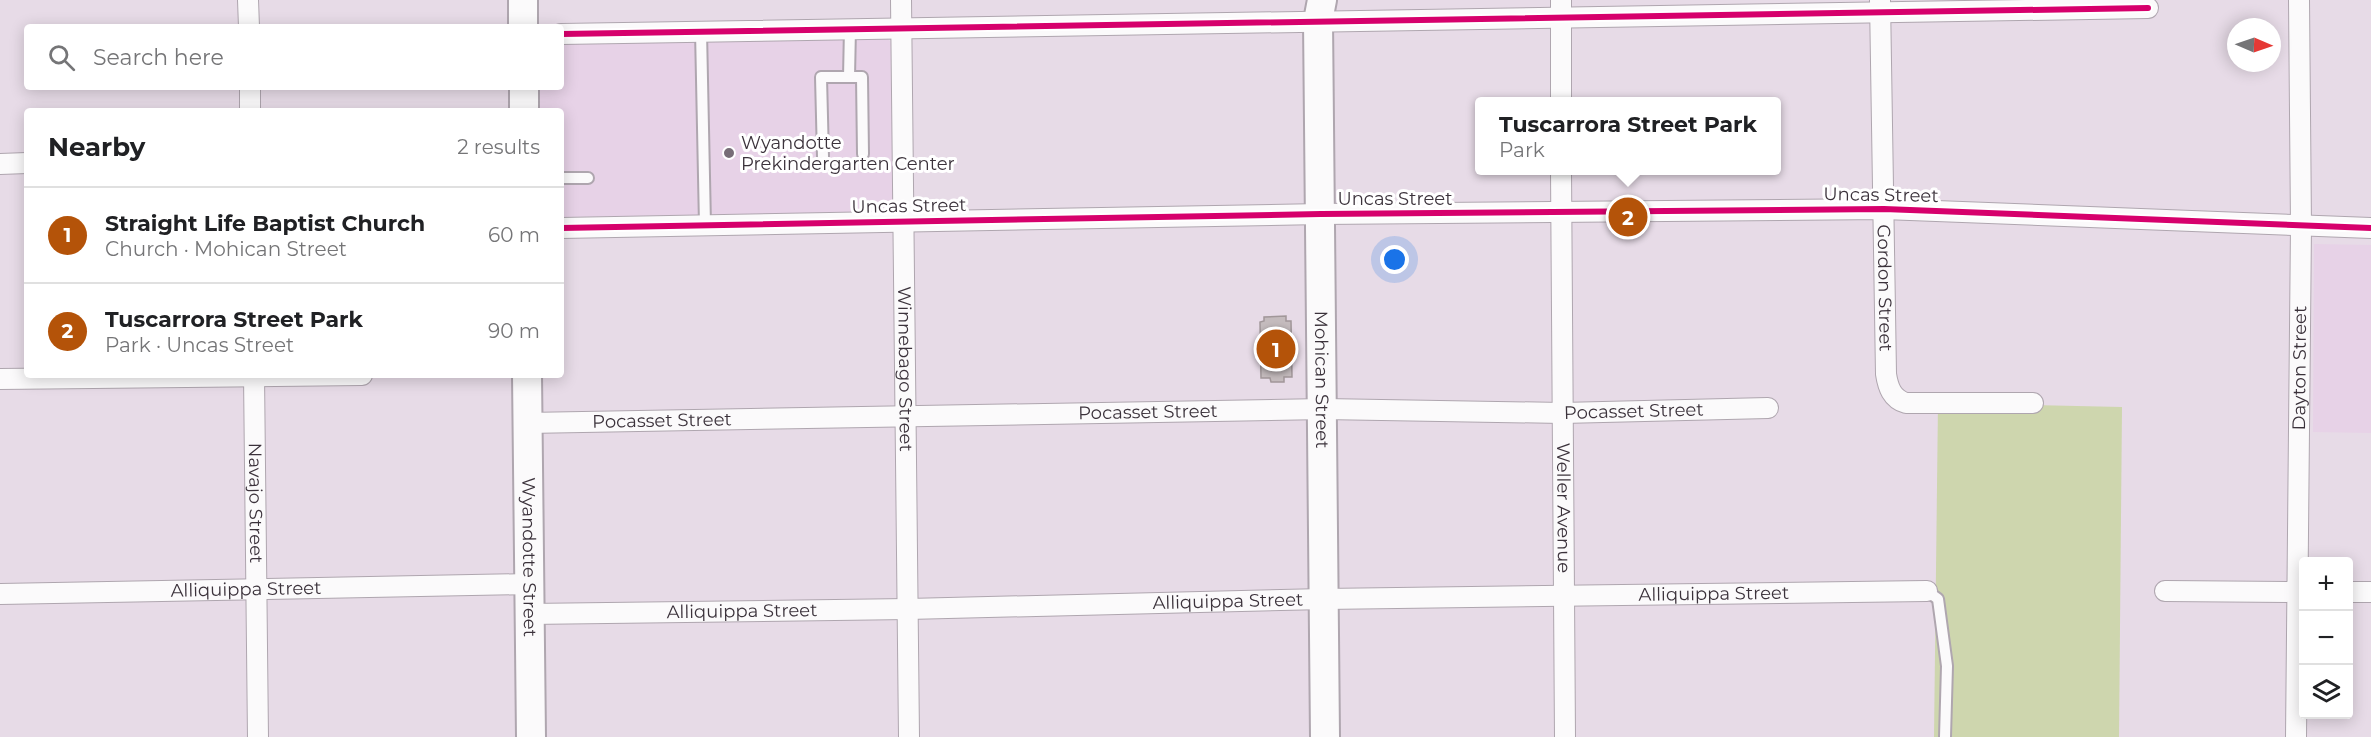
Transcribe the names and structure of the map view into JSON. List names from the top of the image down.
{
  "streets": {
    "street": [
      "Uncas Street",
      "Gordon Street",
      "Winnebago Street",
      "Dayton Street",
      "Mohican Street",
      "Pocasset Street",
      "Navajo Street",
      "Weller Avenue",
      "Wyandotte Street",
      "Alliquippa Street"
    ]
  },
  "crossings": [
    ["Uncas Street", "Gordon Street"],
    ["Uncas Street", "Winnebago Street"],
    ["Uncas Street", "Dayton Street"],
    ["Uncas Street", "Mohican Street"],
    ["Uncas Street", "Weller Avenue"],
    ["Winnebago Street", "Pocasset Street"],
    ["Winnebago Street", "Alliquippa Street"],
    ["Mohican Street", "Pocasset Street"],
    ["Mohican Street", "Alliquippa Street"],
    ["Pocasset Street", "Weller Avenue"],
    ["Pocasset Street", "Wyandotte Street"],
    ["Navajo Street", "Alliquippa Street"],
    ["Weller Avenue", "Alliquippa Street"],
    ["Wyandotte Street", "Alliquippa Street"]
  ],
  "places": ["Wyandotte Prekindergarten Center"],
  "north": "right",
  "page": {
    "search": "Search here",
    "popup": ["Tuscarrora Street Park", "Park"],
    "heading": ["Nearby", "2 results"],
    "list": [
      {
        "mark": "1",
        "name": "Straight Life Baptist Church",
        "note": "Church · Mohican Street",
        "value": "60 m"
      },
      {
        "mark": "2",
        "name": "Tuscarrora Street Park",
        "note": "Park · Uncas Street",
        "value": "90 m"
      }
    ],
    "pins": ["2", "1"],
    "map_buttons": ["+", "−"]
  }
}
